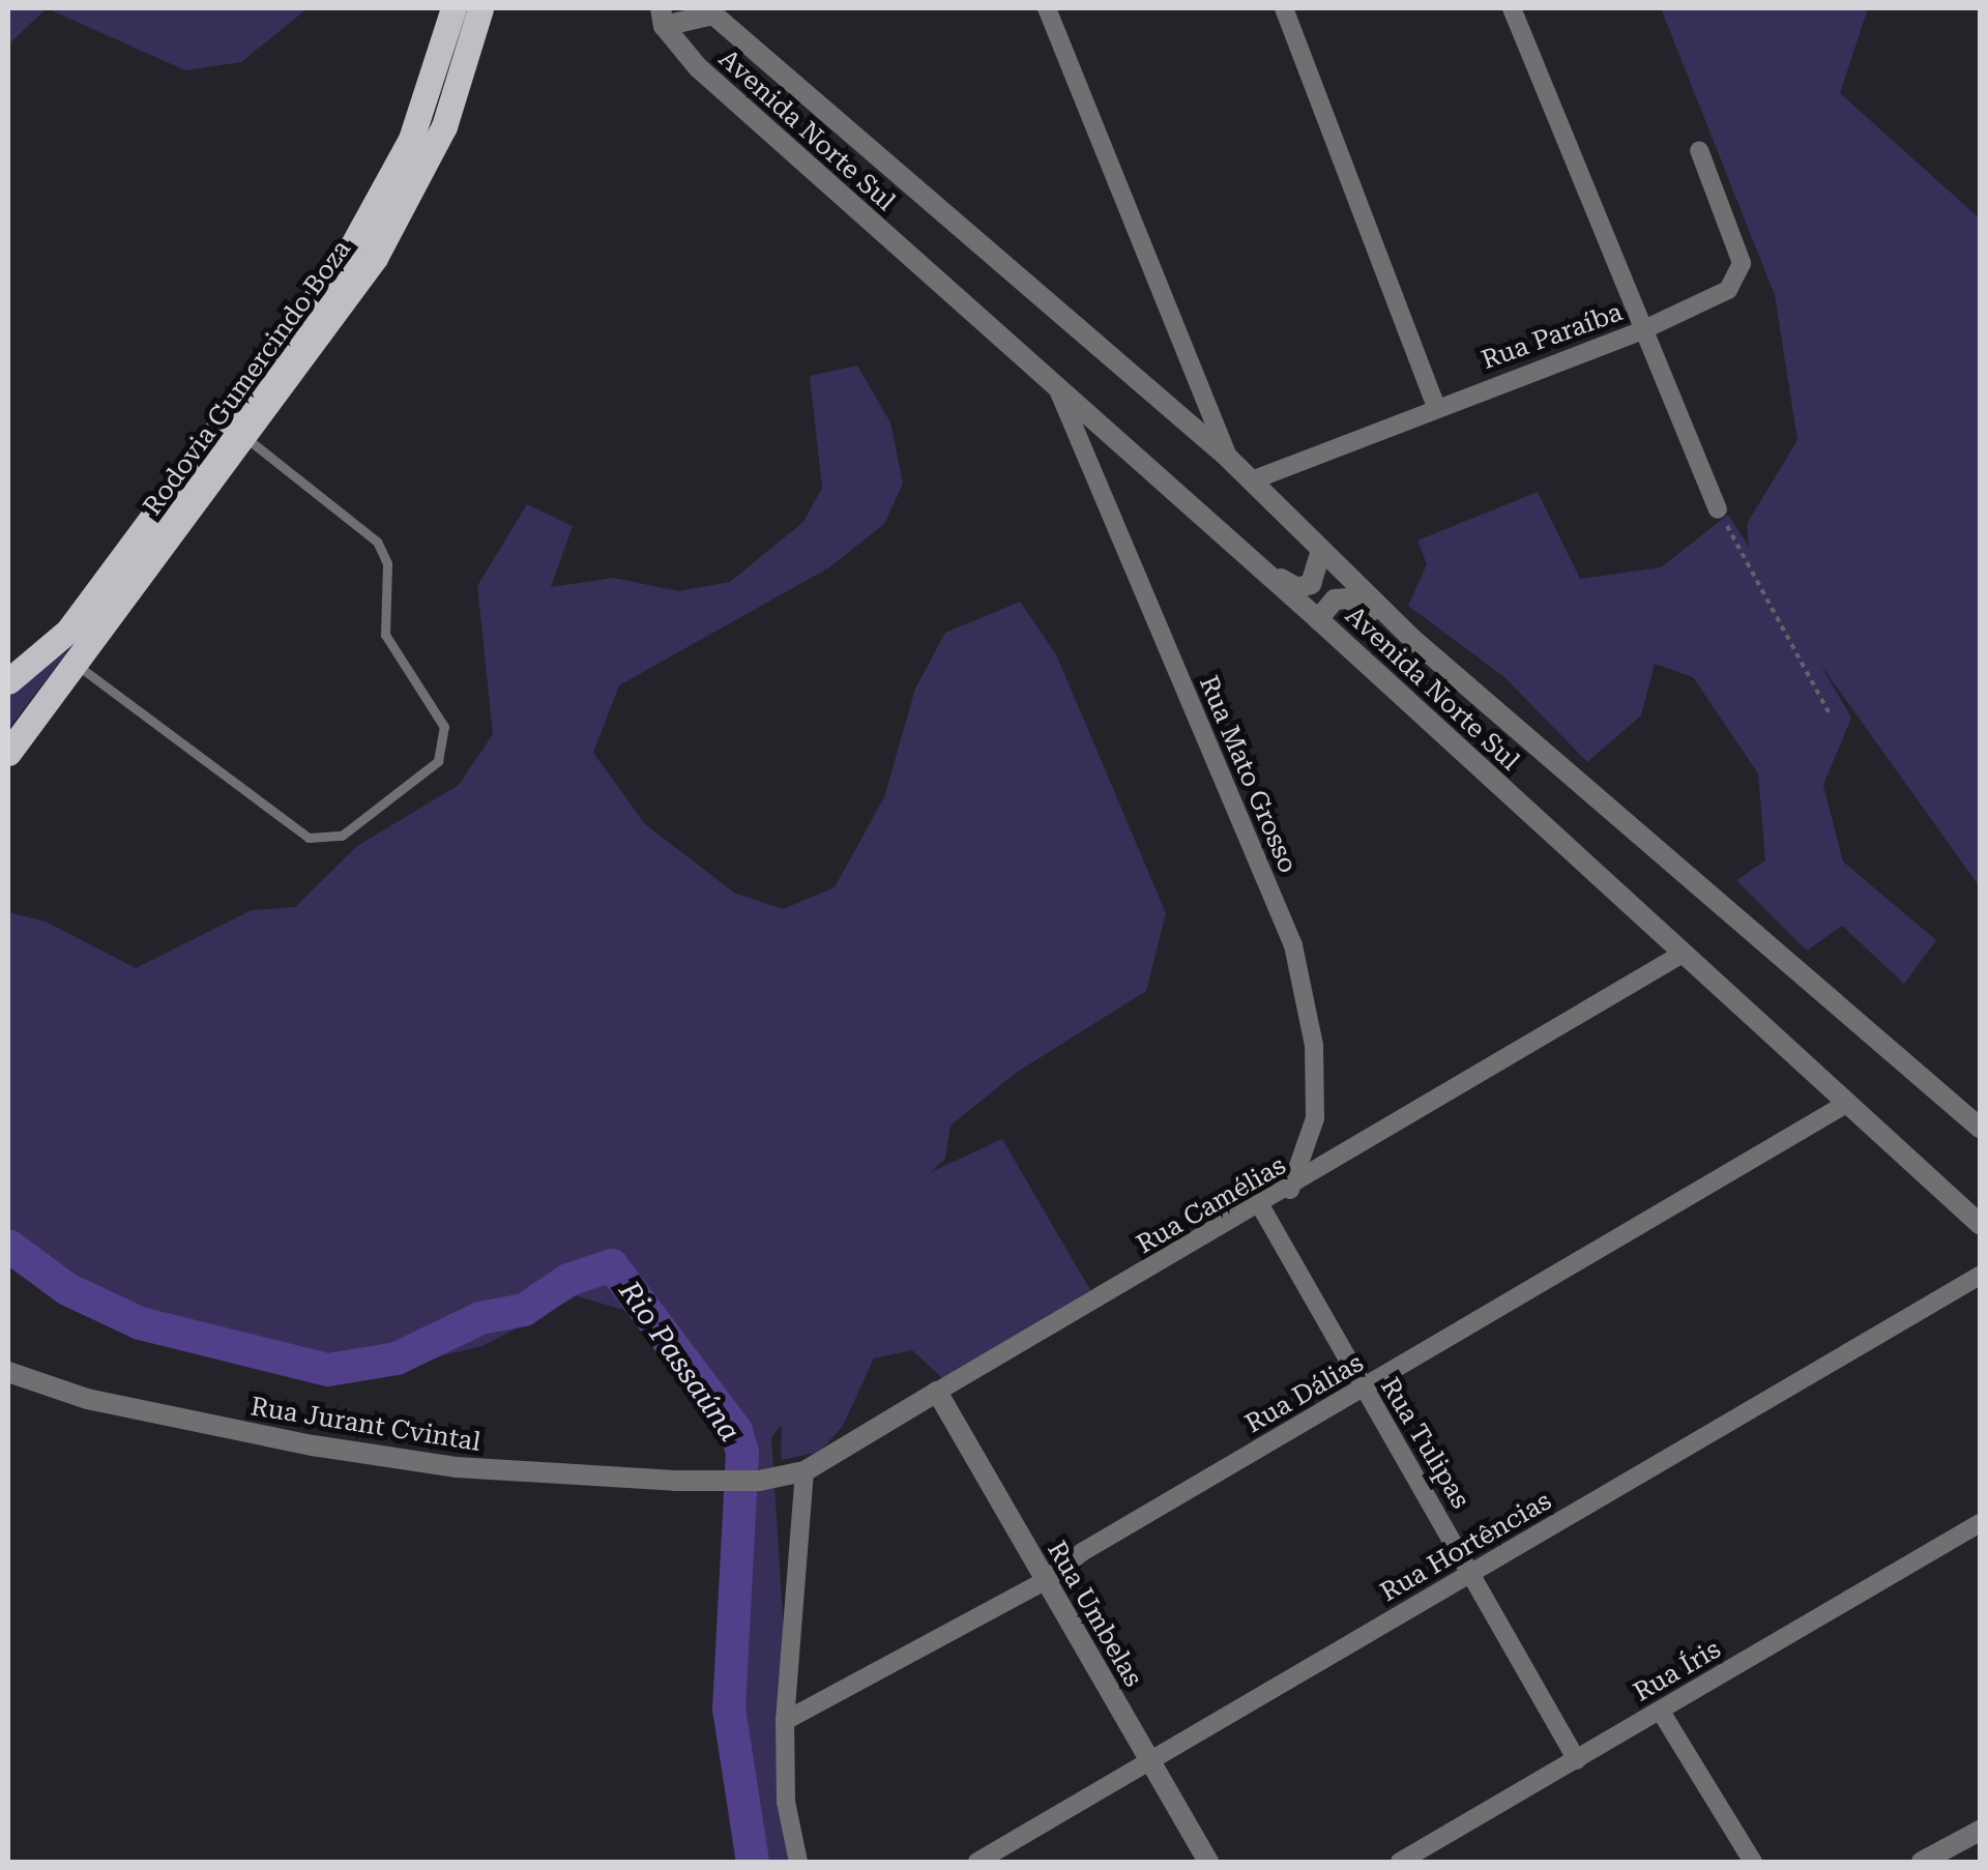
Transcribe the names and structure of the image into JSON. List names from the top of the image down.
{
  "streets": {
    "main road": ["Rodovia Gumercindo Boza"],
    "street": [
      "Avenida Norte Sul",
      "Rua Paraíba",
      "Rua Mato Grosso",
      "Rua Camélias",
      "Rua Dálias",
      "Rua Jurant Cvintal",
      "Rua Tulipas",
      "Rua Hortências",
      "Rua Umbelas",
      "Rua Íris"
    ]
  },
  "crossings": [
    ["Avenida Norte Sul", "Rua Paraíba"],
    ["Avenida Norte Sul", "Rua Mato Grosso"],
    ["Avenida Norte Sul", "Rua Camélias"],
    ["Avenida Norte Sul", "Rua Dálias"],
    ["Rua Mato Grosso", "Rua Camélias"],
    ["Rua Camélias", "Rua Jurant Cvintal"],
    ["Rua Camélias", "Rua Tulipas"],
    ["Rua Camélias", "Rua Umbelas"],
    ["Rua Dálias", "Rua Tulipas"],
    ["Rua Dálias", "Rua Umbelas"],
    ["Rua Tulipas", "Rua Hortências"],
    ["Rua Tulipas", "Rua Íris"],
    ["Rua Hortências", "Rua Umbelas"]
  ],
  "water": ["Rio Passaúna"]
}
